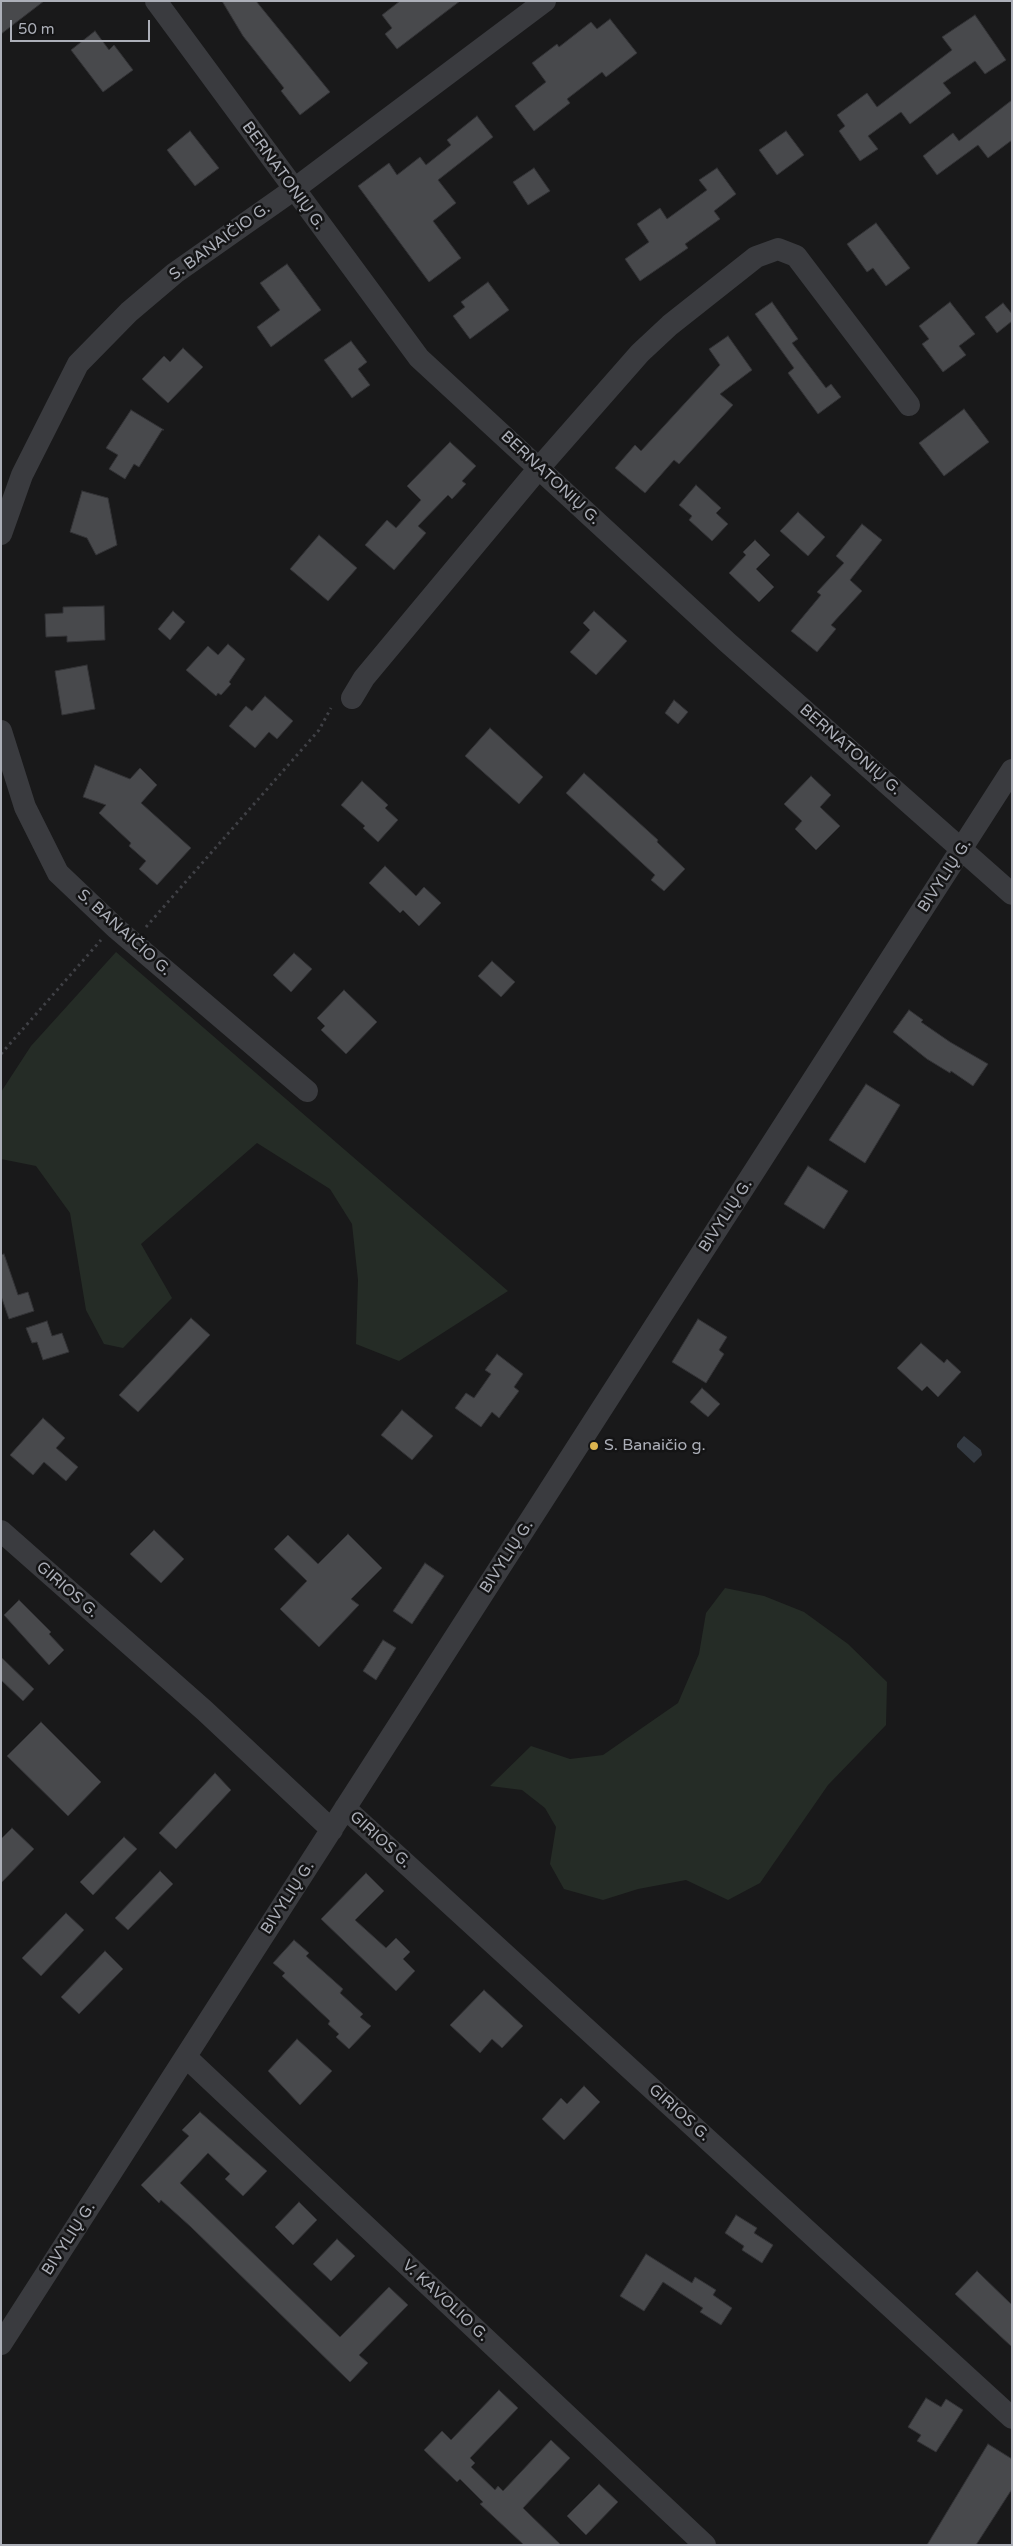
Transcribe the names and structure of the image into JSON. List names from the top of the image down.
{
  "streets": {
    "street": [
      "BERNATONIŲ G.",
      "S. BANAIČIO G.",
      "BIVYLIŲ G.",
      "GIRIOS G.",
      "V. KAVOLIO G."
    ]
  },
  "crossings": [
    ["BERNATONIŲ G.", "S. BANAIČIO G."],
    ["BERNATONIŲ G.", "BIVYLIŲ G."],
    ["BIVYLIŲ G.", "GIRIOS G."],
    ["BIVYLIŲ G.", "V. KAVOLIO G."]
  ],
  "places": ["S. Banaičio g."],
  "scale_bar": "50 m"
}
